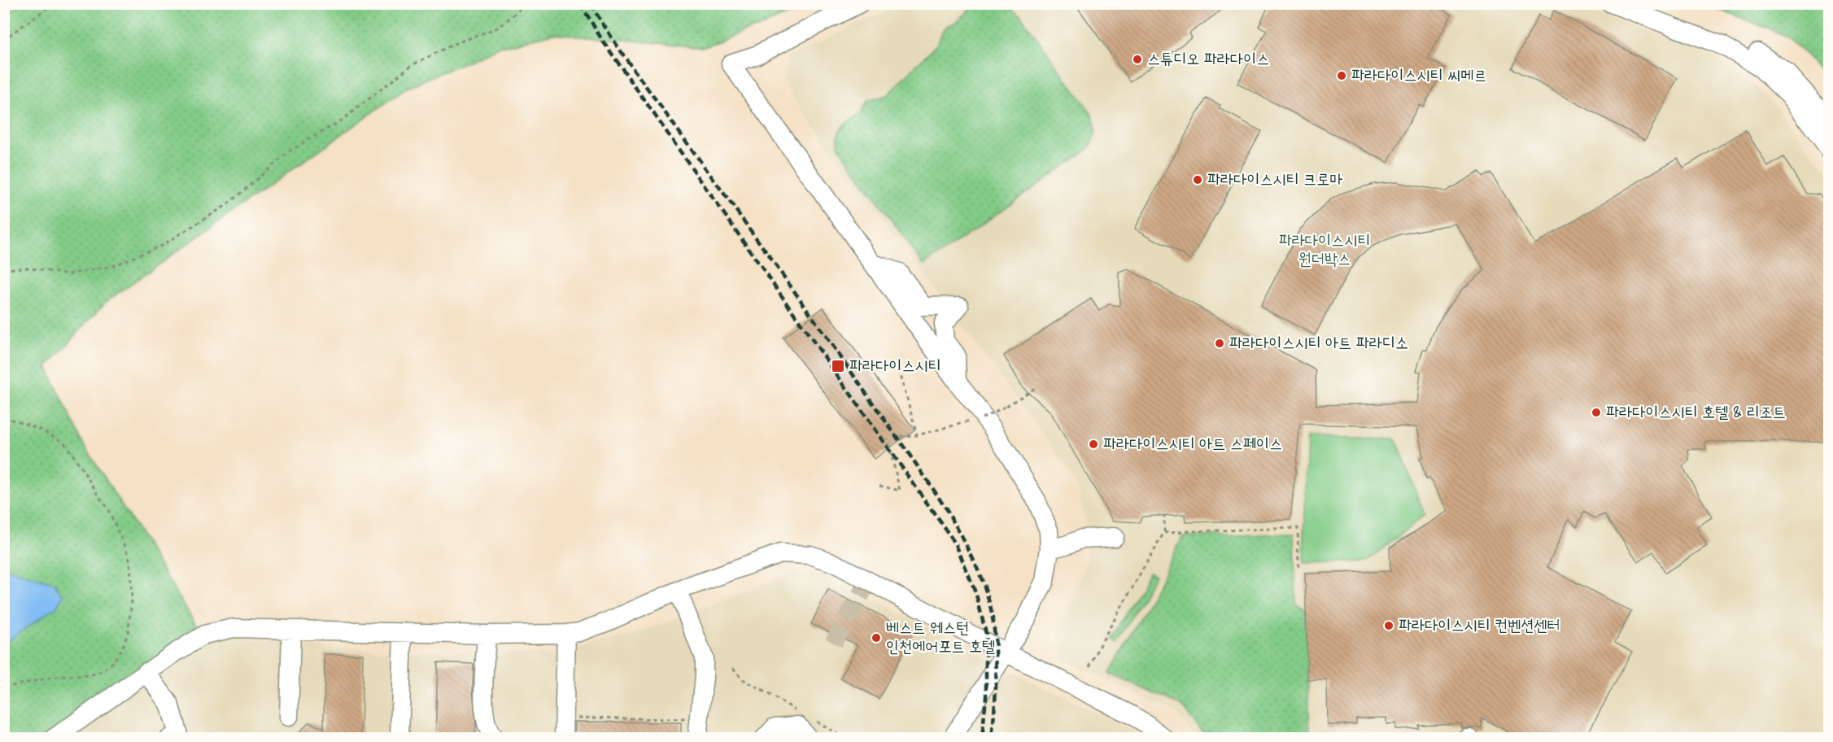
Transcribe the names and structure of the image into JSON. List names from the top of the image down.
{
  "parks": ["파라다이스시티 원더박스"],
  "places": {
    "other": [
      "스튜디오 파라다이스",
      "파라다이스시티 씨메르",
      "파라다이스시티 크로마",
      "파라다이스시티 아트 파라디소",
      "파라다이스시티 호텔 & 리조트",
      "파라다이스시티 아트 스페이스",
      "파라다이스시티 컨벤션센터",
      "베스트 웨스턴 인천에어포트 호텔"
    ],
    "transit": ["파라다이스시티"]
  }
}
